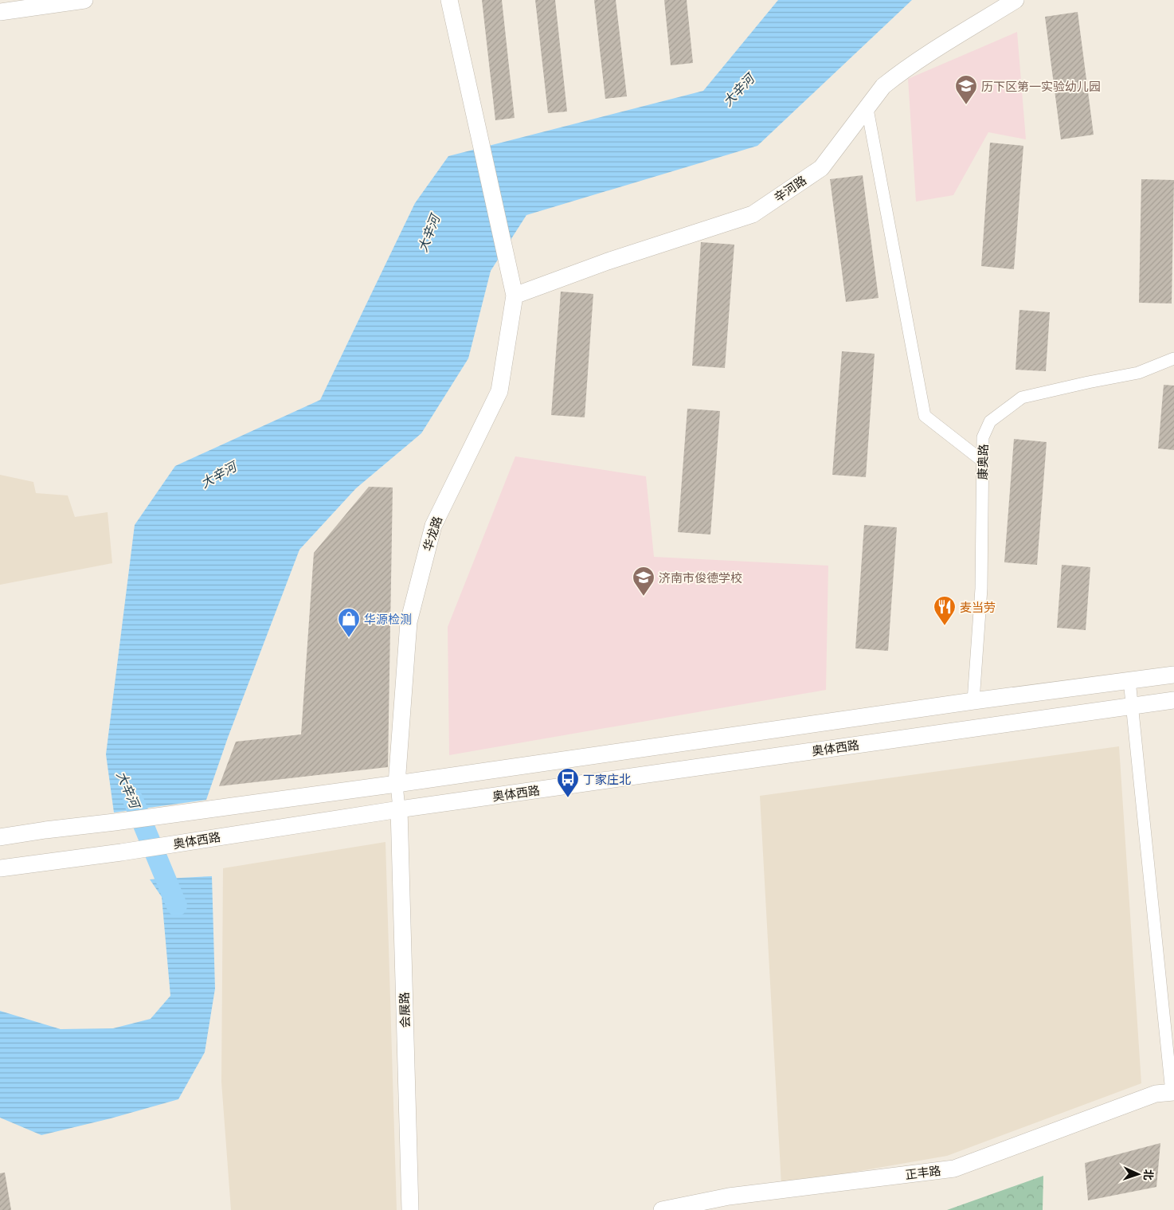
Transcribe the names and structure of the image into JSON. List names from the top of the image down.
{
  "streets": {
    "main road": [
      "辛河路",
      "华龙路",
      "奥体西路",
      "会展路",
      "正丰路"
    ],
    "street": ["康奥路"]
  },
  "crossings": [
    ["辛河路", "华龙路"],
    ["奥体西路", "会展路"]
  ],
  "water": ["大辛河"],
  "places": {
    "school or university": ["历下区第一实验幼儿园", "济南市俊德学校"],
    "restaurant": ["麦当劳"],
    "shop": ["华源检测"],
    "bus stop": ["丁家庄北"]
  },
  "north": "right"
}
